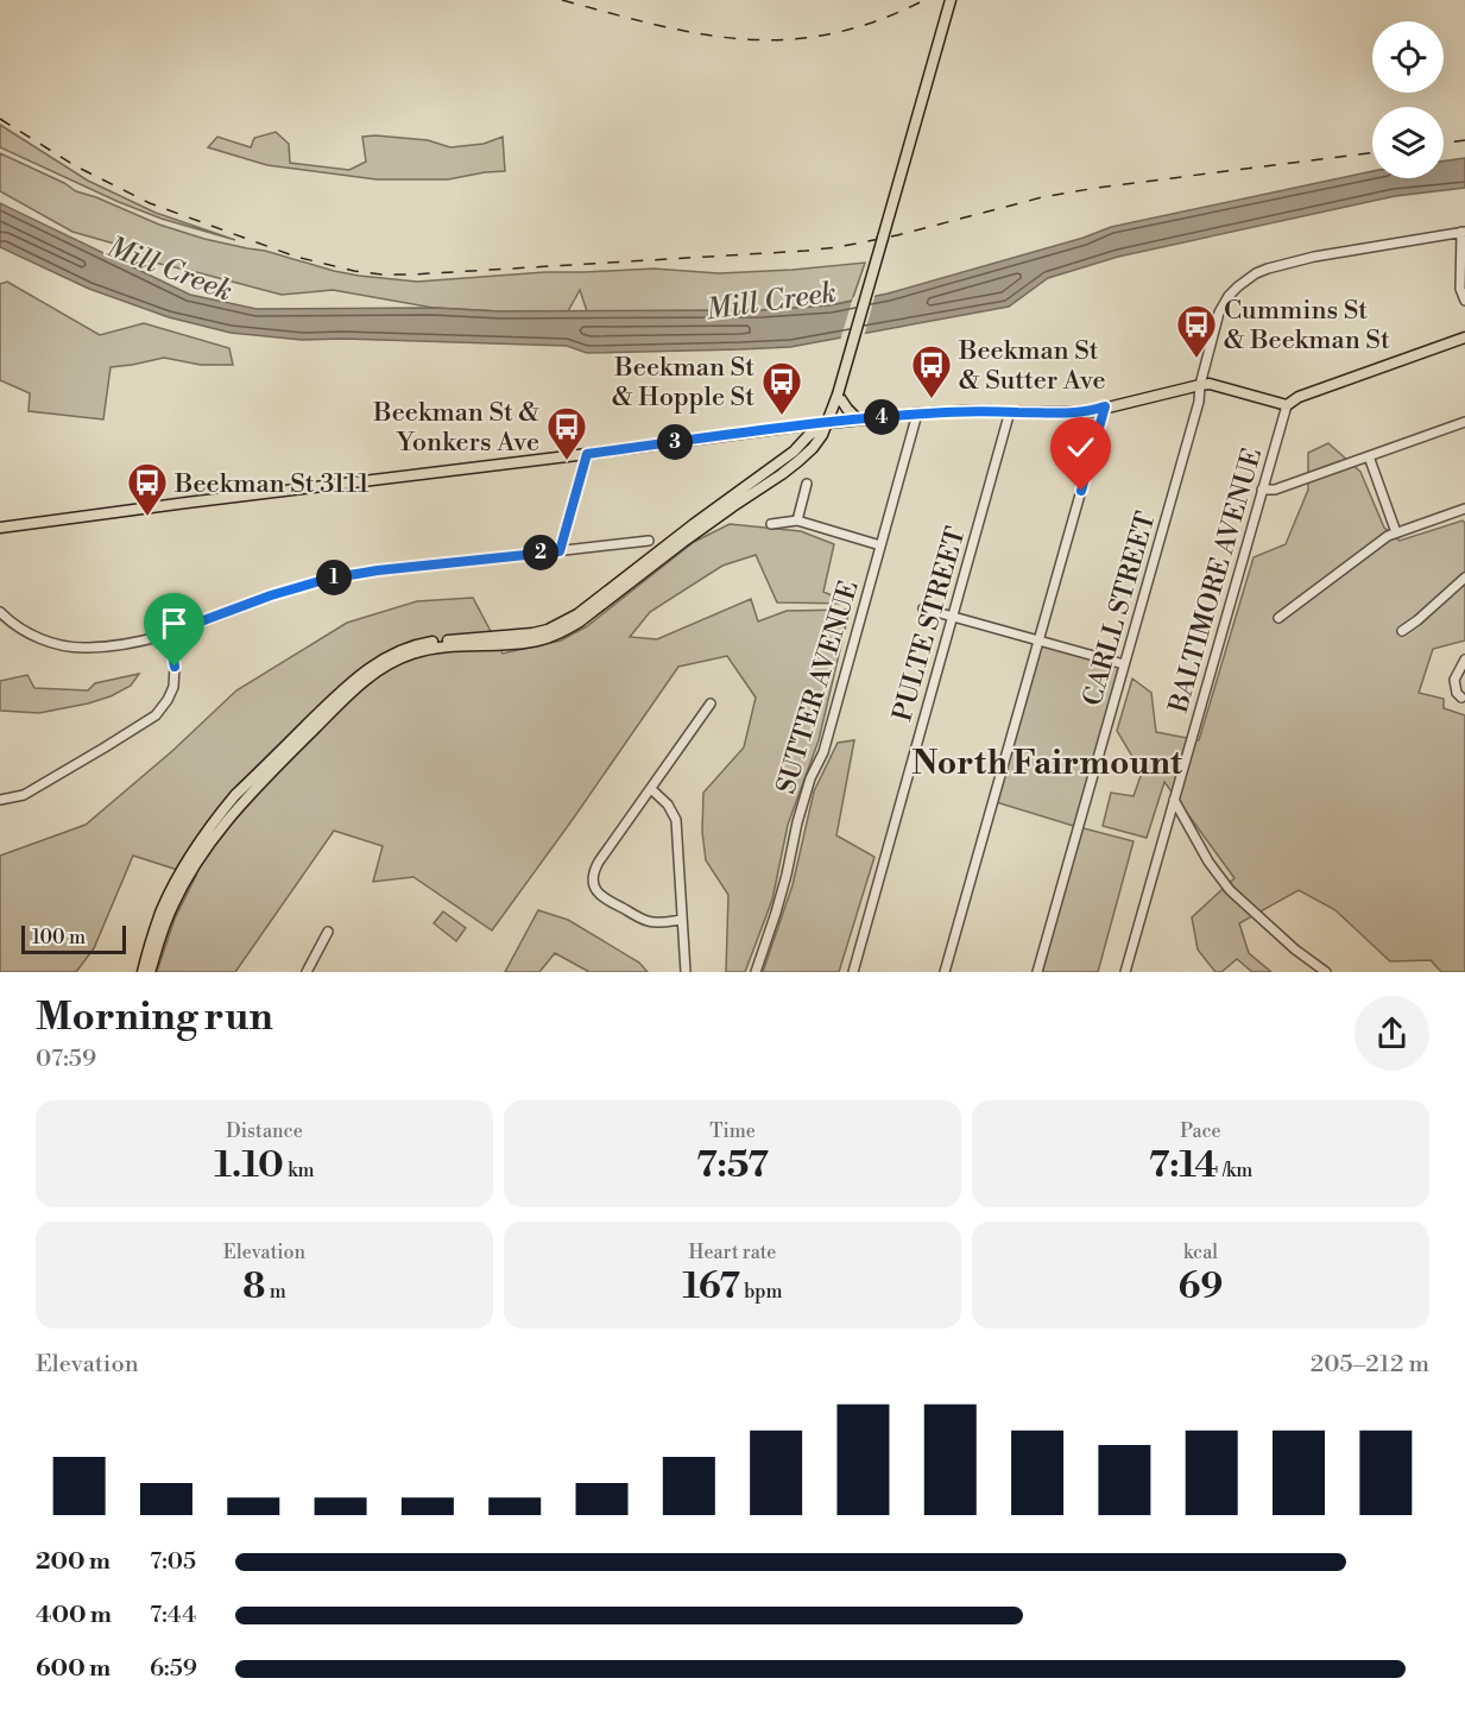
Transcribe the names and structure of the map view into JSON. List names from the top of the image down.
{
  "streets": {
    "street": [
      "BALTIMORE AVENUE",
      "CARLL STREET",
      "PULTE STREET",
      "SUTTER AVENUE"
    ]
  },
  "districts": ["North Fairmount"],
  "water": ["Mill Creek"],
  "places": {
    "bus stop": [
      "Cummins St & Beekman St",
      "Beekman St & Sutter Ave",
      "Beekman St & Hopple St",
      "Beekman St & Yonkers Ave",
      "Beekman St 3111"
    ]
  },
  "scale_bar": "100 m",
  "page": {
    "pins": [
      "4",
      "3",
      "2",
      "1"
    ],
    "scale": "100 m",
    "heading": ["Morning run", "07:59"],
    "stats": [
      ["Distance", "1.10 km"],
      ["Time", "7:57"],
      ["Pace", "7:14 /km"],
      ["Elevation", "8 m"],
      ["Heart rate", "167 bpm"],
      ["kcal", "69"]
    ],
    "chart": ["Elevation", "205–212 m"],
    "list": [
      {
        "name": "200 m",
        "note": "7:05"
      },
      {
        "name": "400 m",
        "note": "7:44"
      },
      {
        "name": "600 m",
        "note": "6:59"
      }
    ]
  }
}
